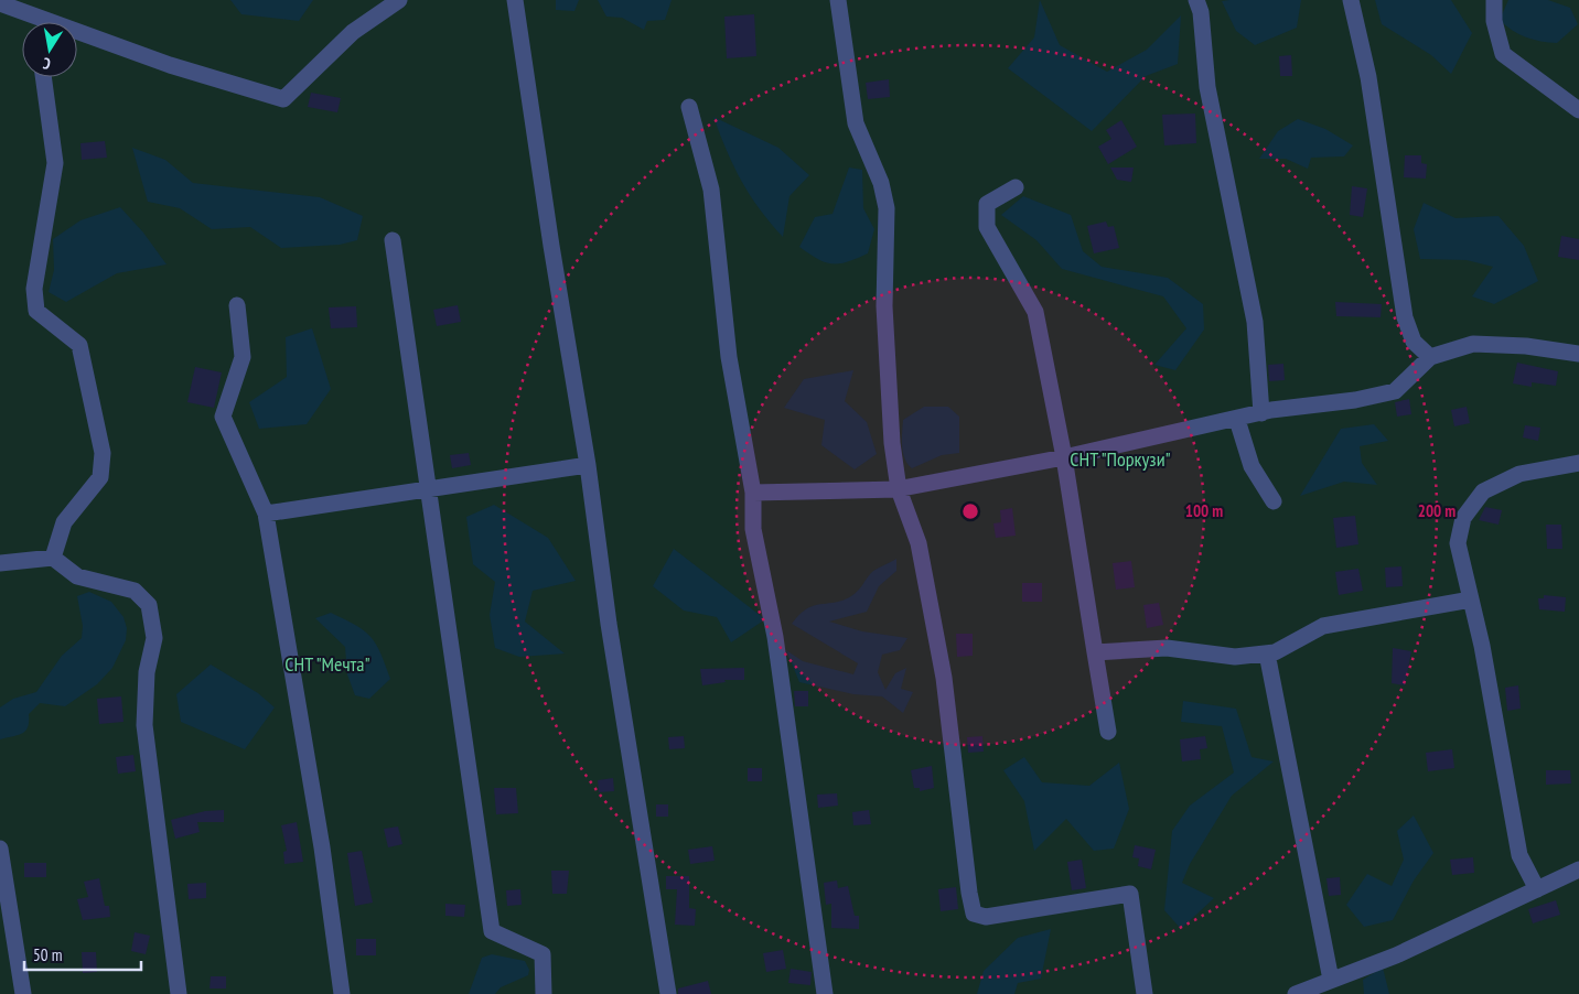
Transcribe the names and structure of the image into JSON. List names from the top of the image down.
{
  "parks": ["СНТ \"Поркузи\"", "СНТ \"Мечта\""],
  "scale_bar": "50 m",
  "north": "bottom",
  "rings": ["100 m", "200 m"]
}
